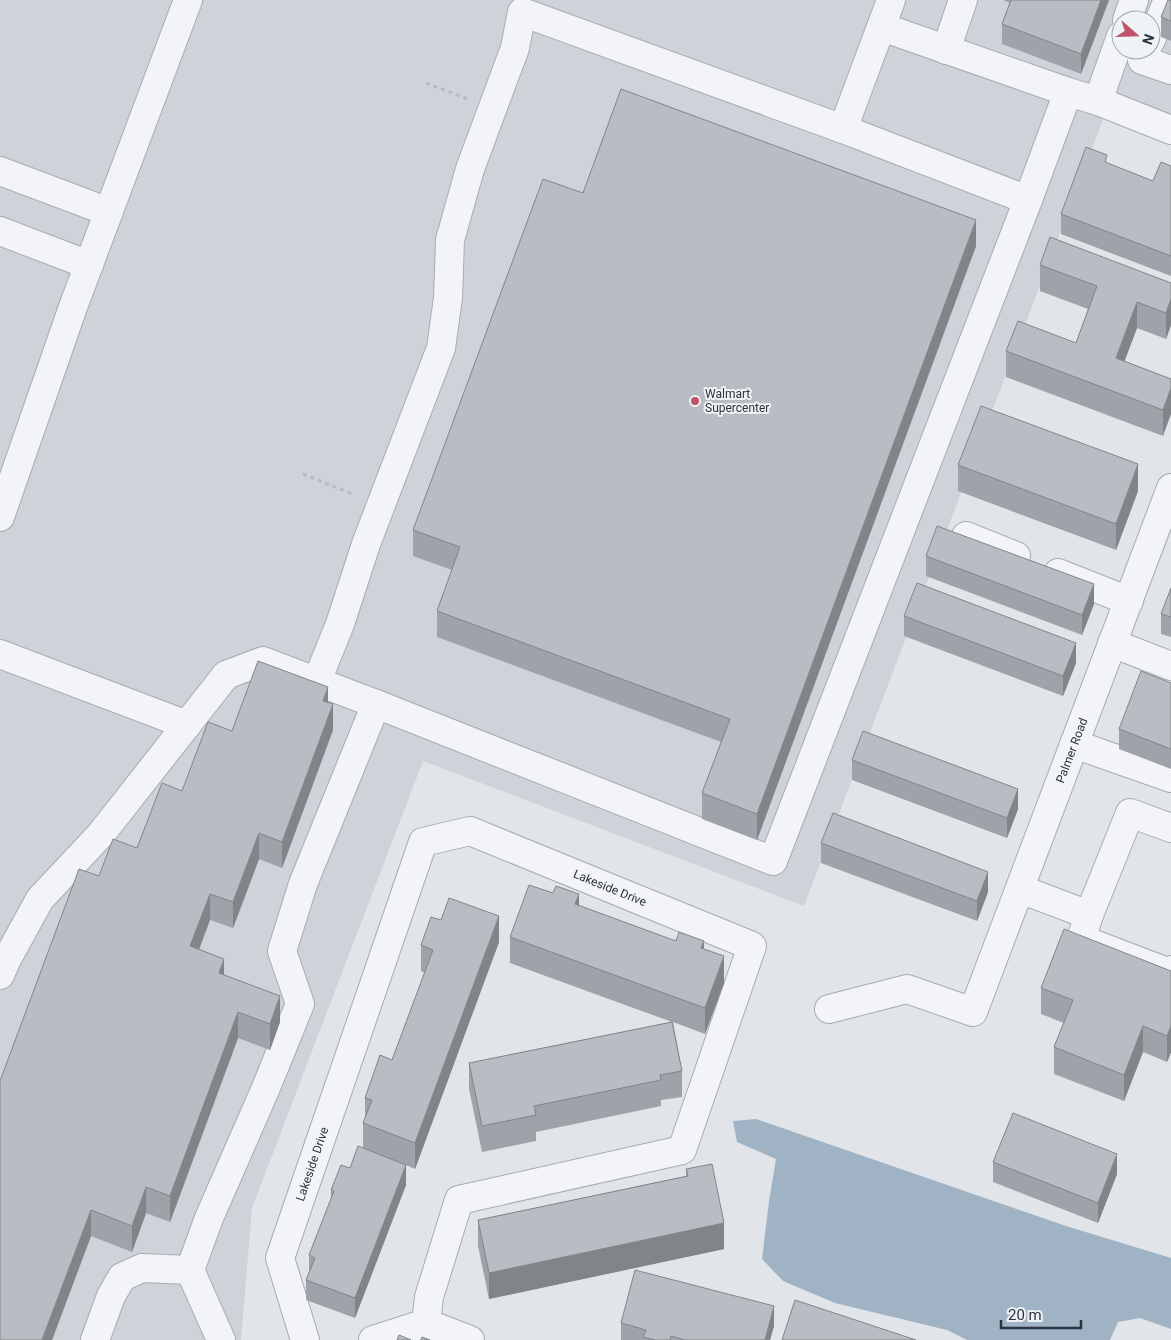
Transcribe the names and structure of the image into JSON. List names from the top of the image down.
{
  "streets": {
    "street": ["Palmer Road", "Lakeside Drive"]
  },
  "places": ["Walmart Supercenter"],
  "scale_bar": "20 m",
  "north": "right"
}
